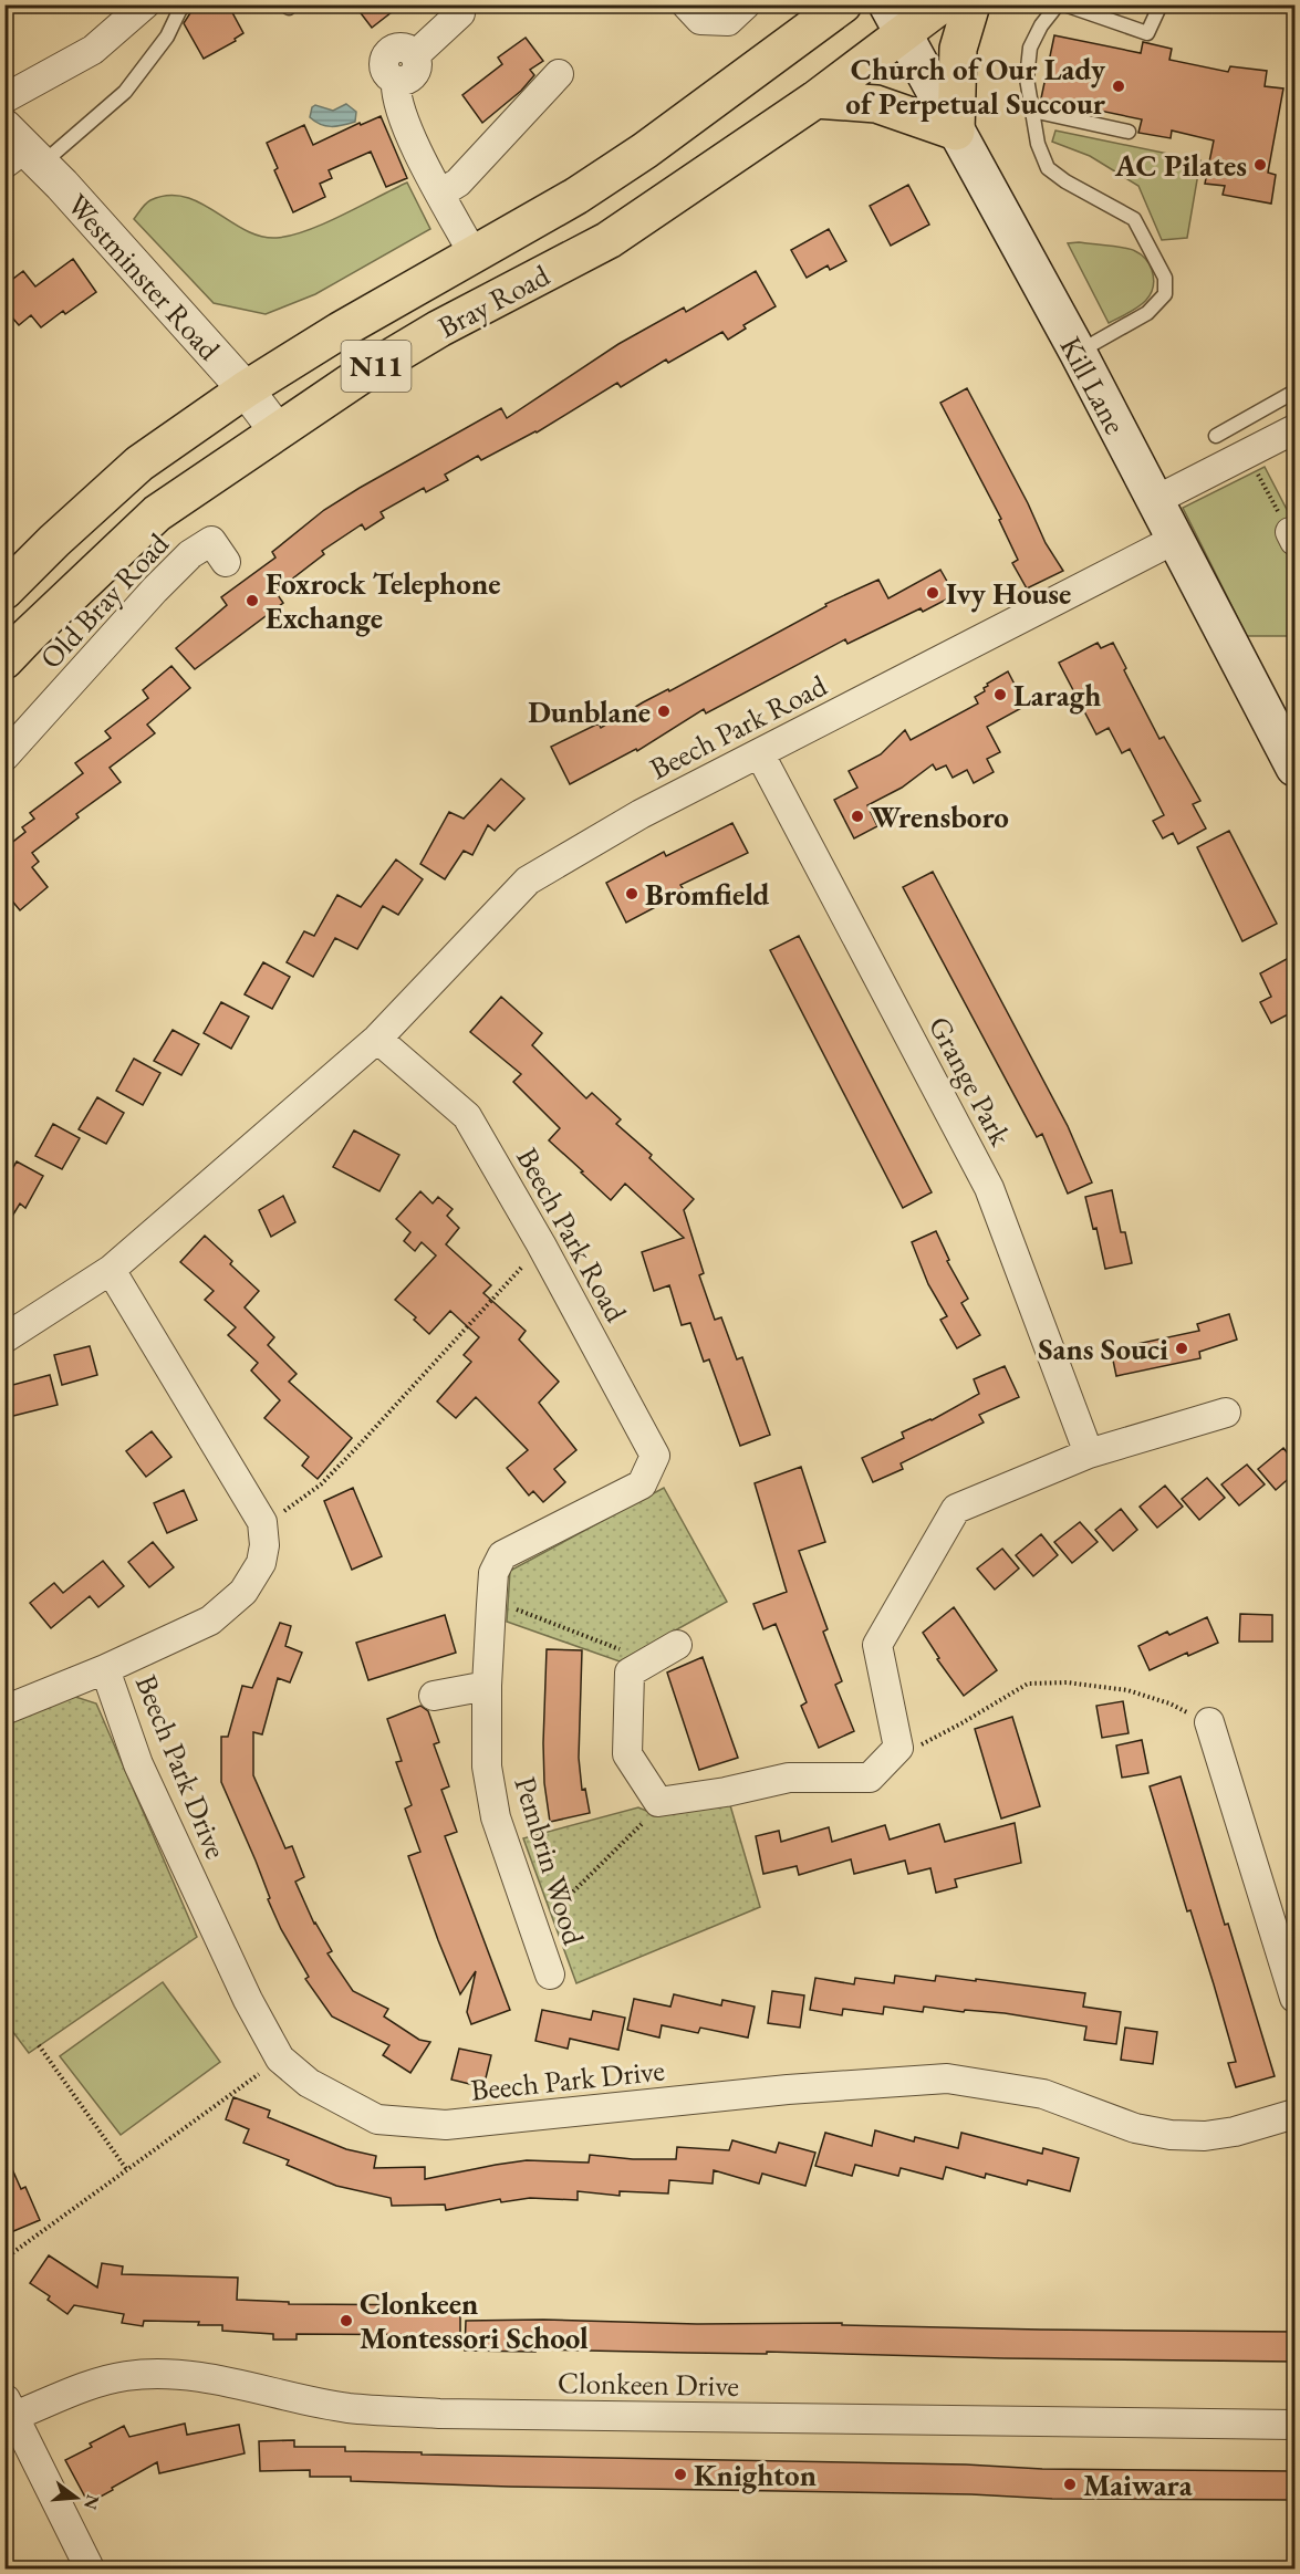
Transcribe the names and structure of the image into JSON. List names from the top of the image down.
{
  "streets": {
    "highway": ["Bray Road", "N11"],
    "main road": ["Kill Lane"],
    "street": [
      "Westminster Road",
      "Old Bray Road",
      "Beech Park Road",
      "Grange Park",
      "Beech Park Drive",
      "Pembrin Wood",
      "Clonkeen Drive"
    ]
  },
  "crossings": [
    ["Westminster Road", "Bray Road"],
    ["Bray Road", "N11"],
    ["Bray Road", "Kill Lane"],
    ["N11", "Kill Lane"],
    ["Kill Lane", "Beech Park Road"],
    ["Beech Park Road", "Grange Park"],
    ["Beech Park Road", "Pembrin Wood"]
  ],
  "places": [
    "Church of Our Lady of Perpetual Succour",
    "AC Pilates",
    "Ivy House",
    "Foxrock Telephone Exchange",
    "Laragh",
    "Dunblane",
    "Wrensboro",
    "Bromfield",
    "Sans Souci",
    "Clonkeen Montessori School",
    "Knighton",
    "Maiwara"
  ],
  "north": "right"
}
